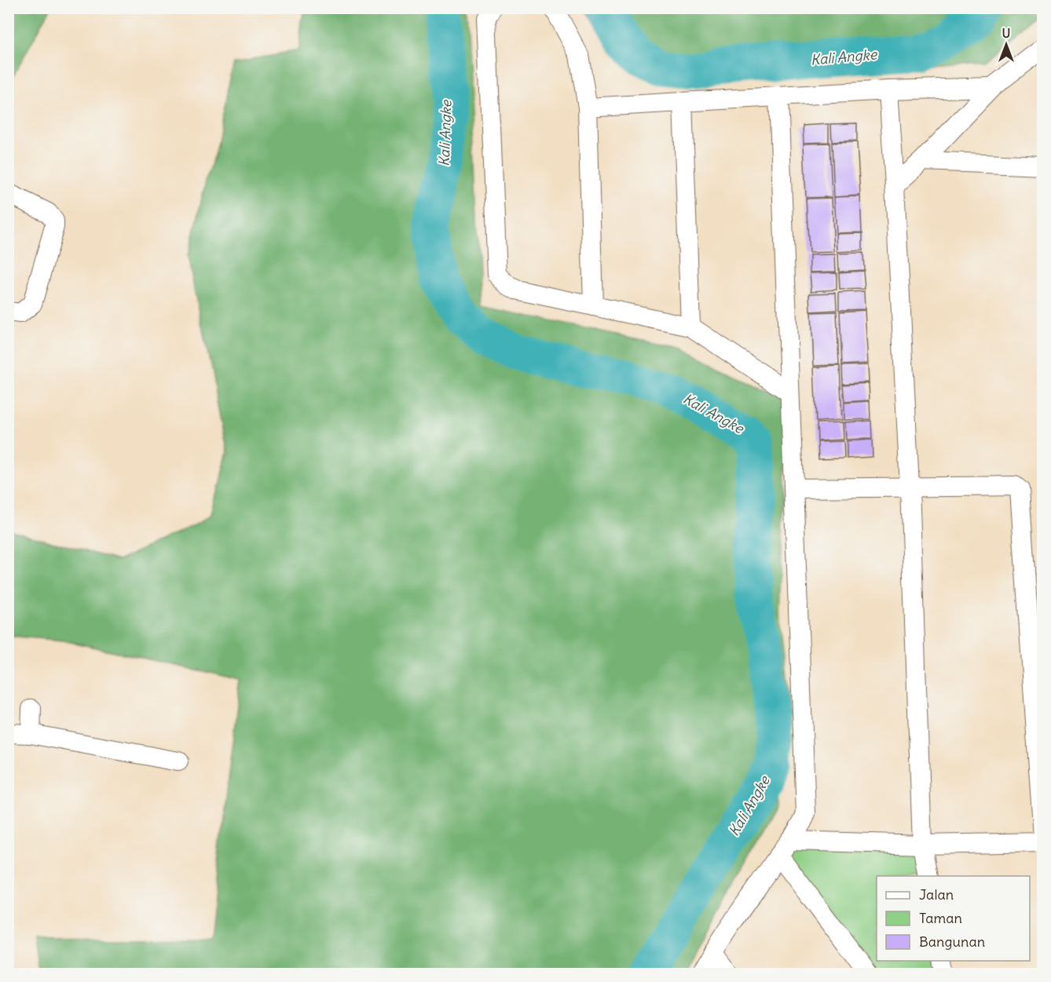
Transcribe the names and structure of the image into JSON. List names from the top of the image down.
{
  "water": ["Kali Angke"],
  "legend": ["Jalan", "Taman", "Bangunan"],
  "north": "top"
}
